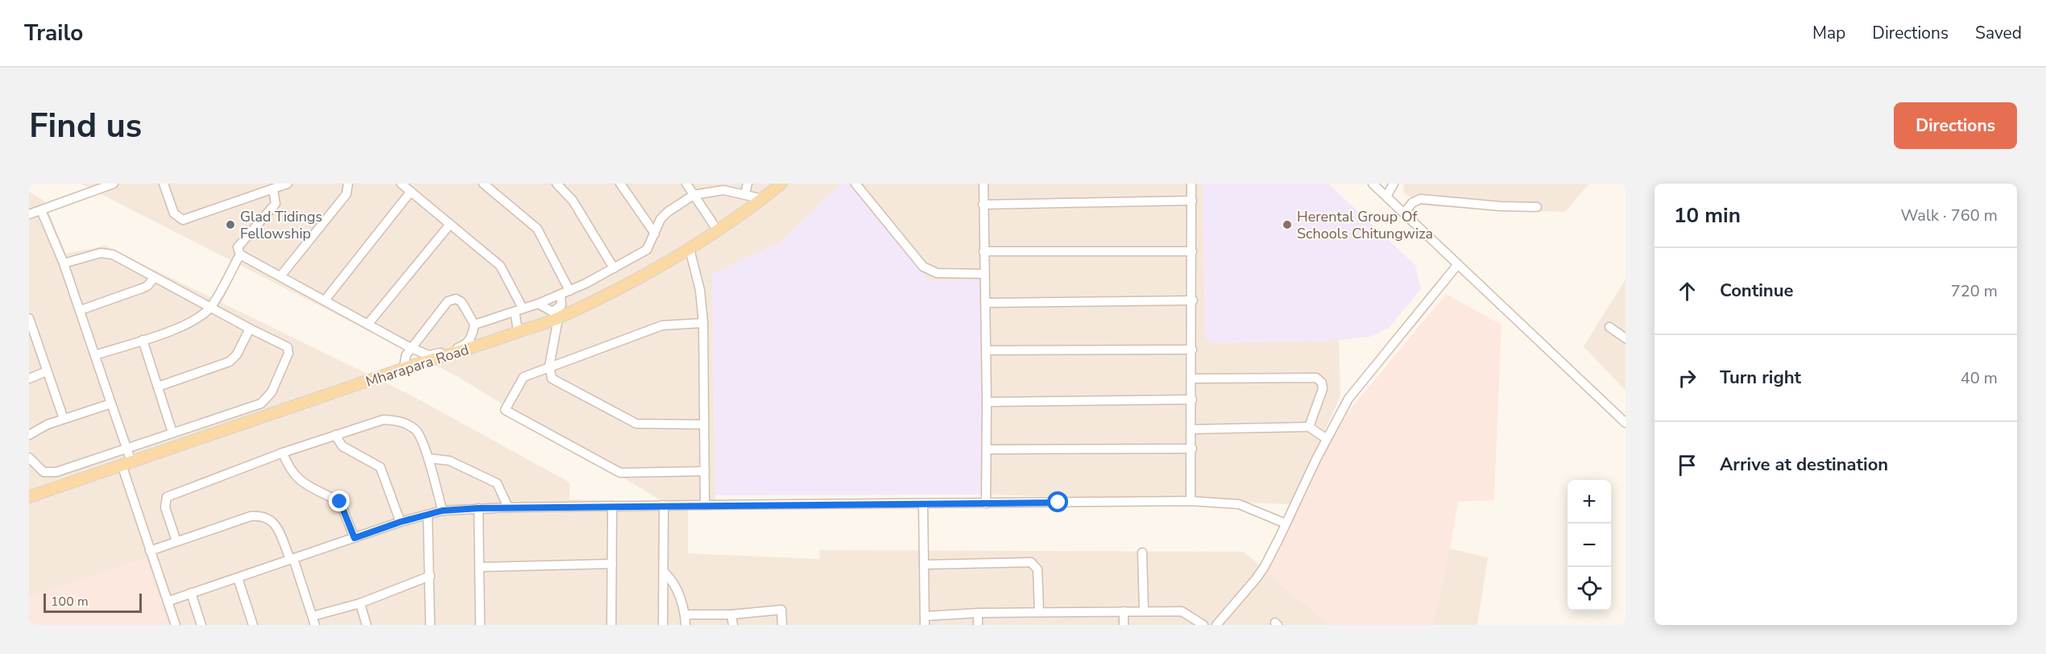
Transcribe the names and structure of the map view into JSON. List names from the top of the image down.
{
  "streets": {
    "main road": ["Mharapara Road"]
  },
  "places": ["Glad Tidings Fellowship", "Herental Group Of Schools Chitungwiza"],
  "scale_bar": "100 m",
  "page": {
    "header": "Trailo",
    "nav": ["Map", "Directions", "Saved"],
    "buttons": "Directions",
    "title": "Find us",
    "heading": ["10 min", "Walk · 760 m"],
    "list": [
      ["Continue", "720 m"],
      ["Turn right", "40 m"],
      "Arrive at destination"
    ],
    "map_buttons": ["+", "−"],
    "scale": "100 m"
  }
}
